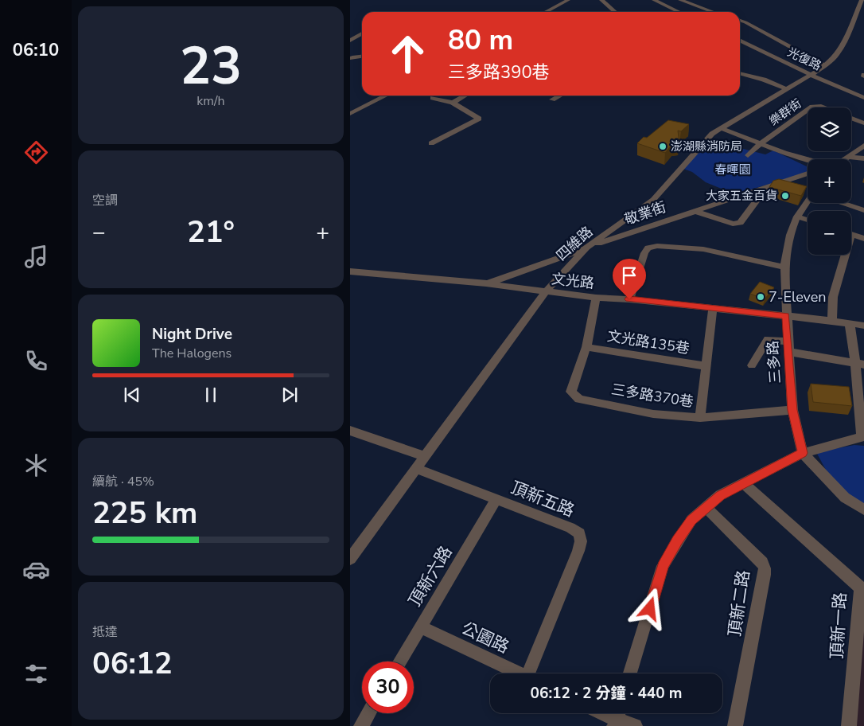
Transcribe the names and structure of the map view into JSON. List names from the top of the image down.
{
  "streets": {
    "street": [
      "光復路",
      "樂群街",
      "敬業街",
      "四維路",
      "文光路",
      "文光路135巷",
      "三多路",
      "三多路370巷",
      "頂新五路",
      "頂新六路",
      "頂新二路",
      "頂新一路",
      "公園路"
    ]
  },
  "crossings": [
    ["光復路", "四維路"],
    ["敬業街", "四維路"],
    ["敬業街", "文光路"],
    ["四維路", "文光路"],
    ["四維路", "頂新五路"],
    ["文光路", "文光路135巷"],
    ["文光路", "三多路"],
    ["文光路135巷", "三多路370巷"],
    ["三多路", "三多路370巷"],
    ["頂新五路", "頂新六路"],
    ["頂新六路", "公園路"]
  ],
  "parks": ["春暉園"],
  "places": ["澎湖縣消防局", "大家五金百貨", "7-Eleven"],
  "page": {
    "tabs": "06:10",
    "tile": [
      ["23", "km/h"],
      "空調",
      ["續航 · 45%", "225 km"],
      ["抵達", "06:12"]
    ],
    "turn": ["80 m", "三多路390巷"],
    "map_buttons": ["+", "−"],
    "heat": ["−", "21°", "+"],
    "song": ["Night Drive", "The Halogens"],
    "limit": "30",
    "trip": "06:12 · 2 分鐘 · 440 m"
  }
}
